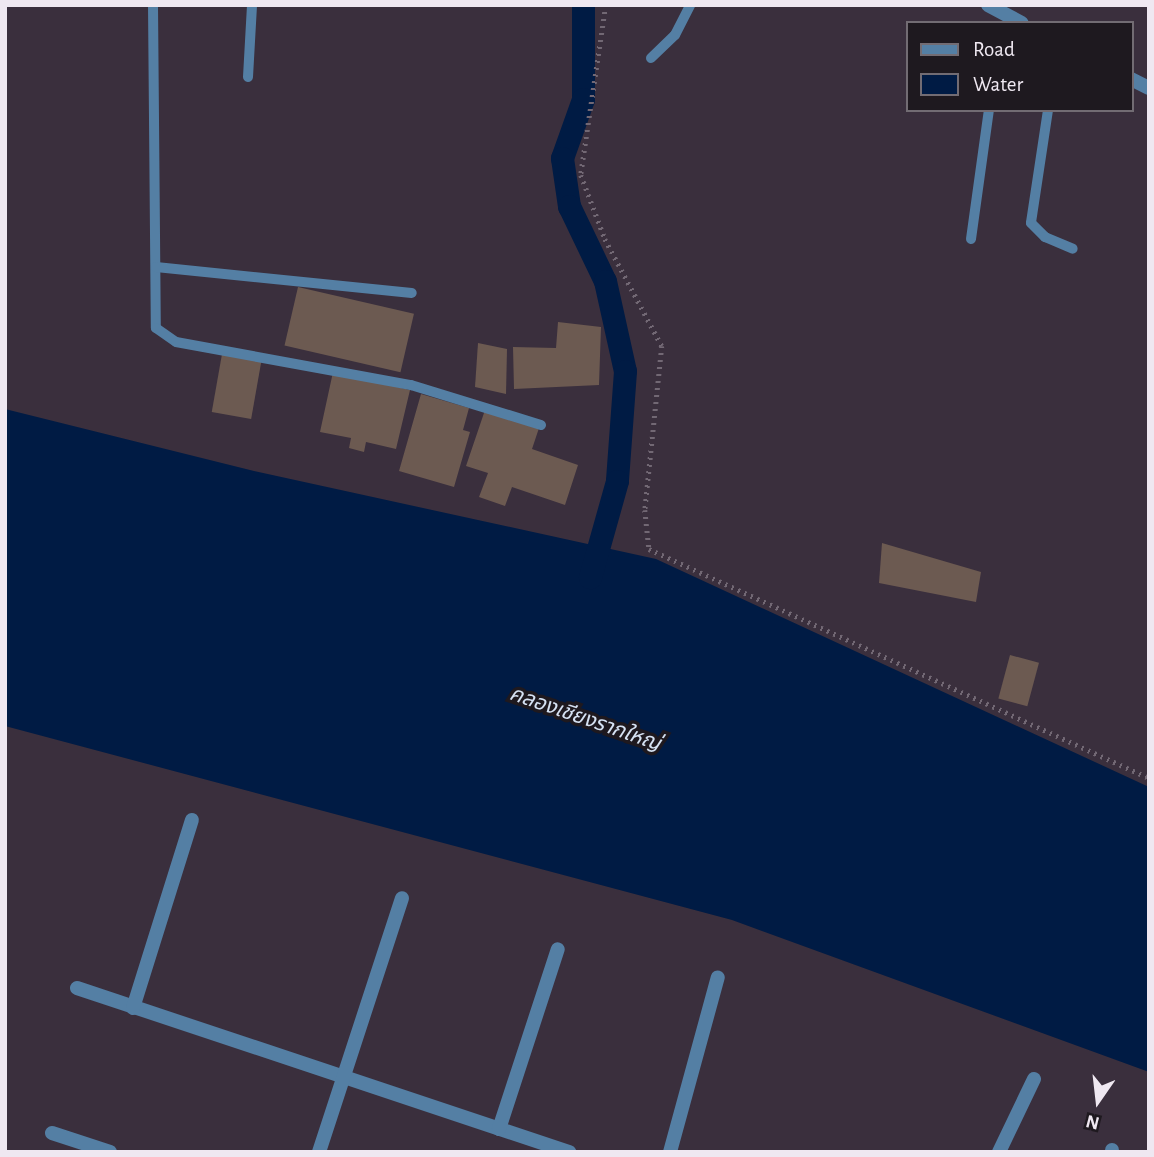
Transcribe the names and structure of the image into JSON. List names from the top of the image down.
{
  "water": ["คลองเชียงรากใหญ่"],
  "legend": ["Road", "Water"],
  "north": "bottom"
}
